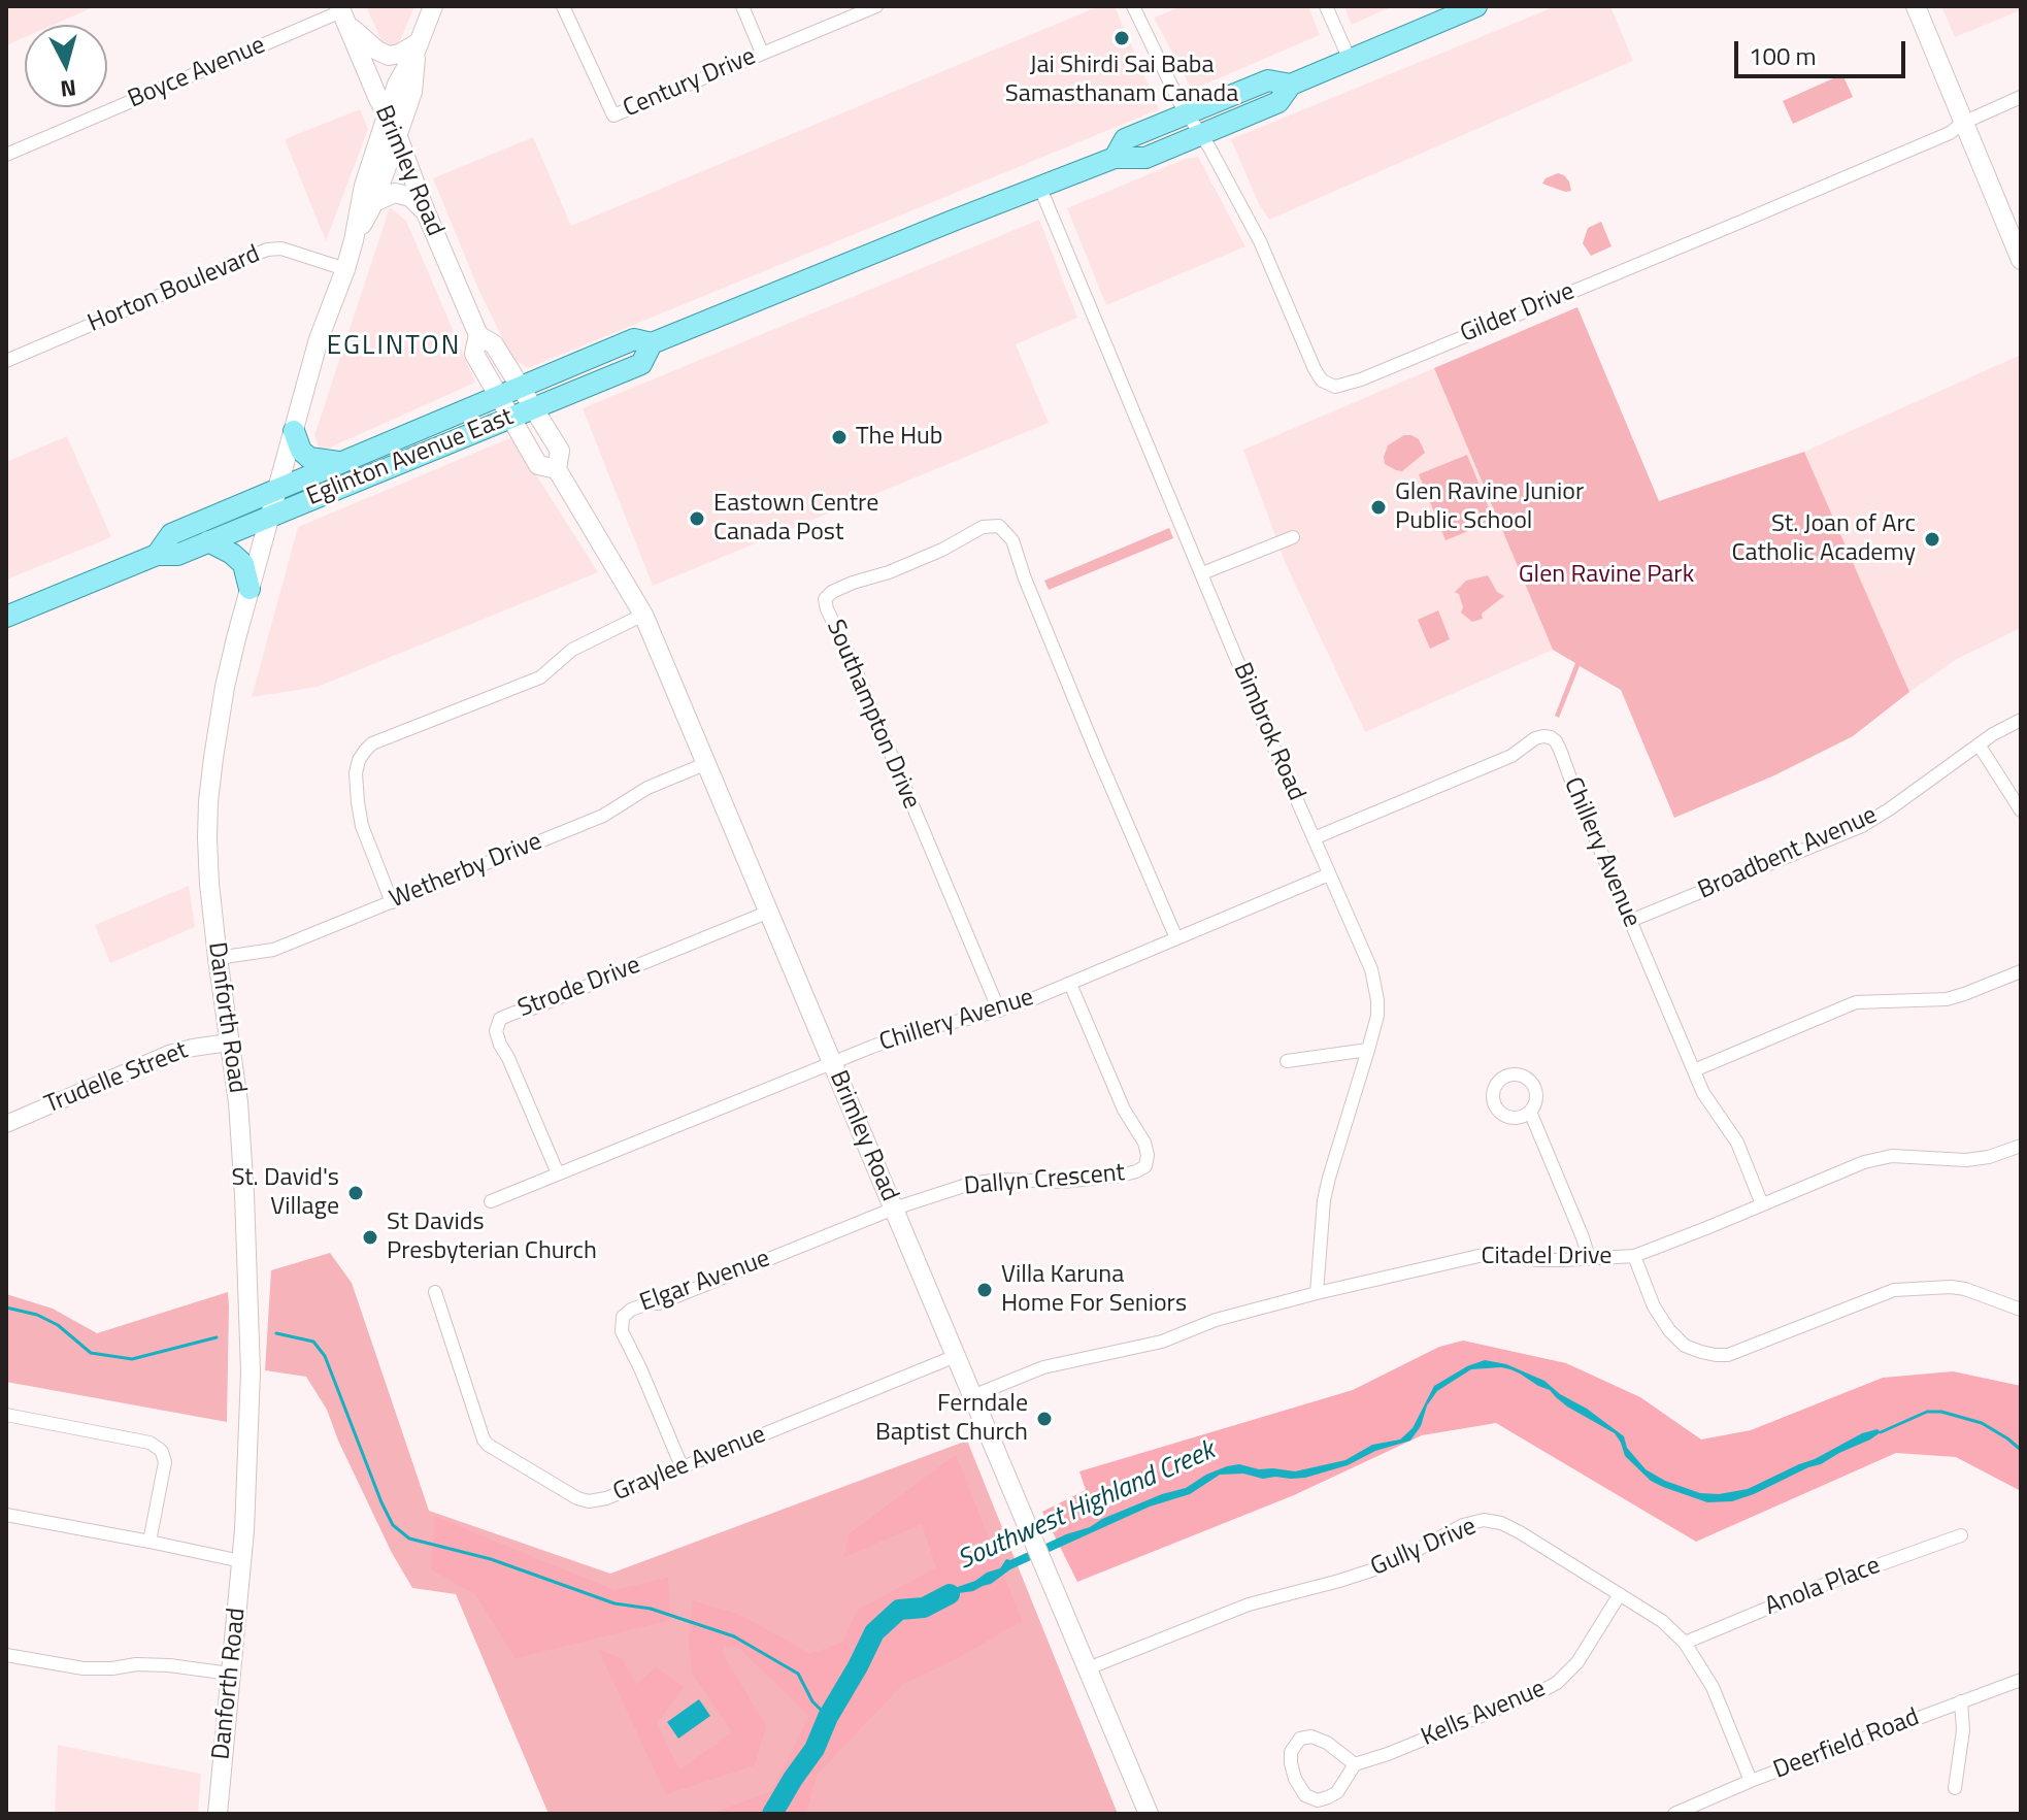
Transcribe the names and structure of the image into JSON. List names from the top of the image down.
{
  "streets": {
    "main road": ["Brimley Road", "Eglinton Avenue East", "Danforth Road"],
    "street": [
      "Boyce Avenue",
      "Century Drive",
      "Horton Boulevard",
      "Gilder Drive",
      "Southampton Drive",
      "Bimbrok Road",
      "Chillery Avenue",
      "Broadbent Avenue",
      "Wetherby Drive",
      "Strode Drive",
      "Trudelle Street",
      "Dallyn Crescent",
      "Citadel Drive",
      "Elgar Avenue",
      "Graylee Avenue",
      "Gully Drive",
      "Anola Place",
      "Kells Avenue",
      "Deerfield Road"
    ]
  },
  "crossings": [
    ["Boyce Avenue", "Brimley Road"],
    ["Brimley Road", "Eglinton Avenue East"],
    ["Brimley Road", "Chillery Avenue"],
    ["Brimley Road", "Wetherby Drive"],
    ["Brimley Road", "Strode Drive"],
    ["Brimley Road", "Danforth Road"],
    ["Brimley Road", "Dallyn Crescent"],
    ["Brimley Road", "Citadel Drive"],
    ["Brimley Road", "Elgar Avenue"],
    ["Brimley Road", "Graylee Avenue"],
    ["Brimley Road", "Gully Drive"],
    ["Horton Boulevard", "Danforth Road"],
    ["Gilder Drive", "Eglinton Avenue East"],
    ["Eglinton Avenue East", "Bimbrok Road"],
    ["Eglinton Avenue East", "Danforth Road"],
    ["Southampton Drive", "Chillery Avenue"],
    ["Bimbrok Road", "Chillery Avenue"],
    ["Bimbrok Road", "Citadel Drive"],
    ["Chillery Avenue", "Broadbent Avenue"],
    ["Chillery Avenue", "Strode Drive"],
    ["Chillery Avenue", "Dallyn Crescent"],
    ["Chillery Avenue", "Citadel Drive"],
    ["Wetherby Drive", "Danforth Road"],
    ["Danforth Road", "Trudelle Street"],
    ["Dallyn Crescent", "Elgar Avenue"],
    ["Elgar Avenue", "Graylee Avenue"],
    ["Gully Drive", "Anola Place"],
    ["Gully Drive", "Kells Avenue"],
    ["Gully Drive", "Deerfield Road"]
  ],
  "districts": ["EGLINTON"],
  "water": ["Southwest Highland Creek"],
  "parks": ["Glen Ravine Park"],
  "places": [
    "Jai Shirdi Sai Baba Samasthanam Canada",
    "The Hub",
    "Glen Ravine Junior Public School",
    "Eastown Centre Canada Post",
    "St. Joan of Arc Catholic Academy",
    "St. David's Village",
    "St Davids Presbyterian Church",
    "Villa Karuna Home For Seniors",
    "Ferndale Baptist Church"
  ],
  "scale_bar": "100 m",
  "north": "bottom"
}
